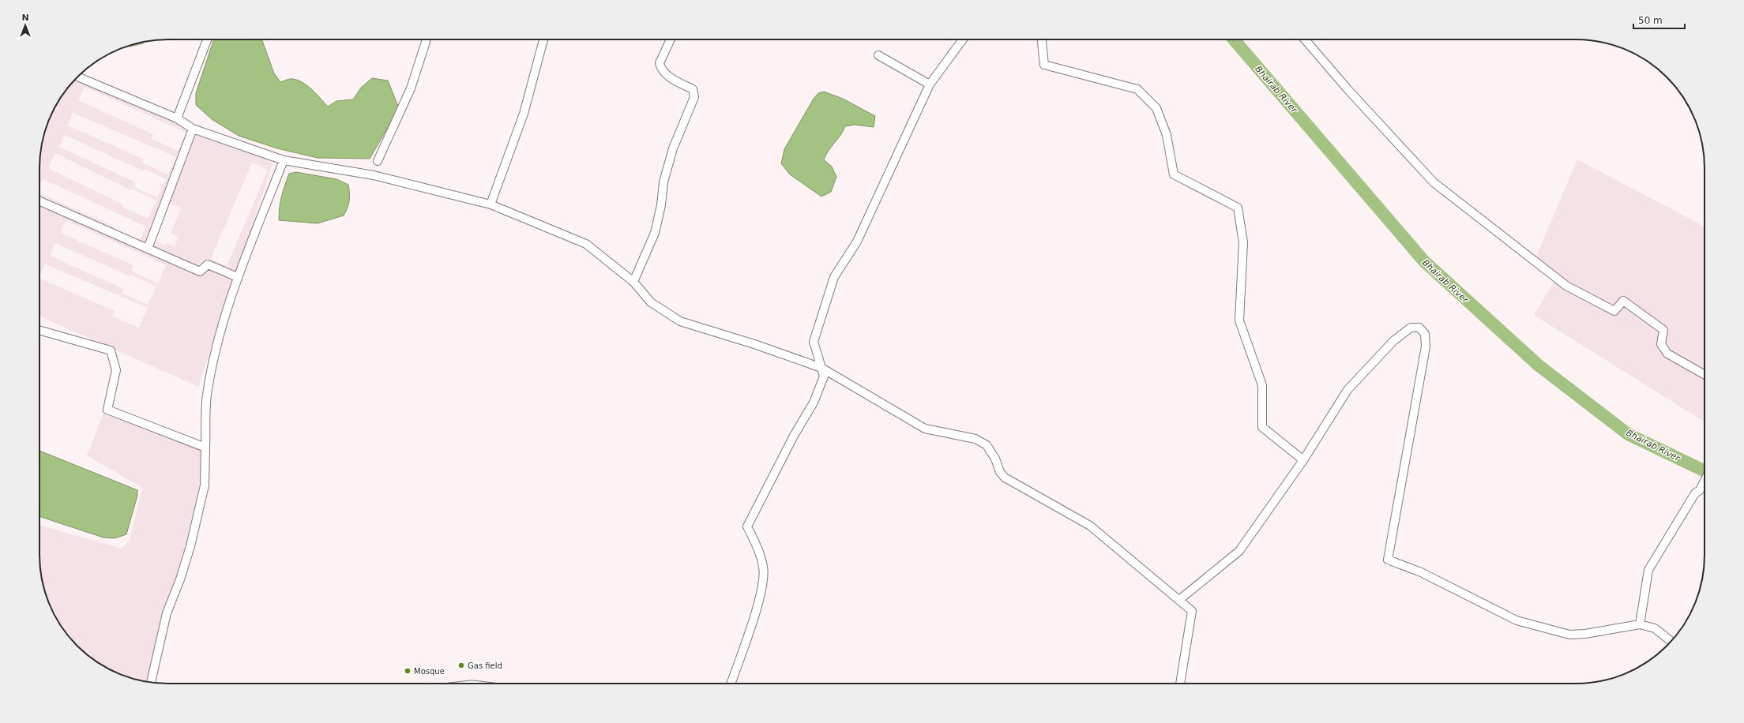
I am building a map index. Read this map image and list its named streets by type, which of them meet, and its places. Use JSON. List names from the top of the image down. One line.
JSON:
{"water":["Bhairab River"],"places":["Gas field","Mosque"],"scale_bar":"50 m","north":"top"}
